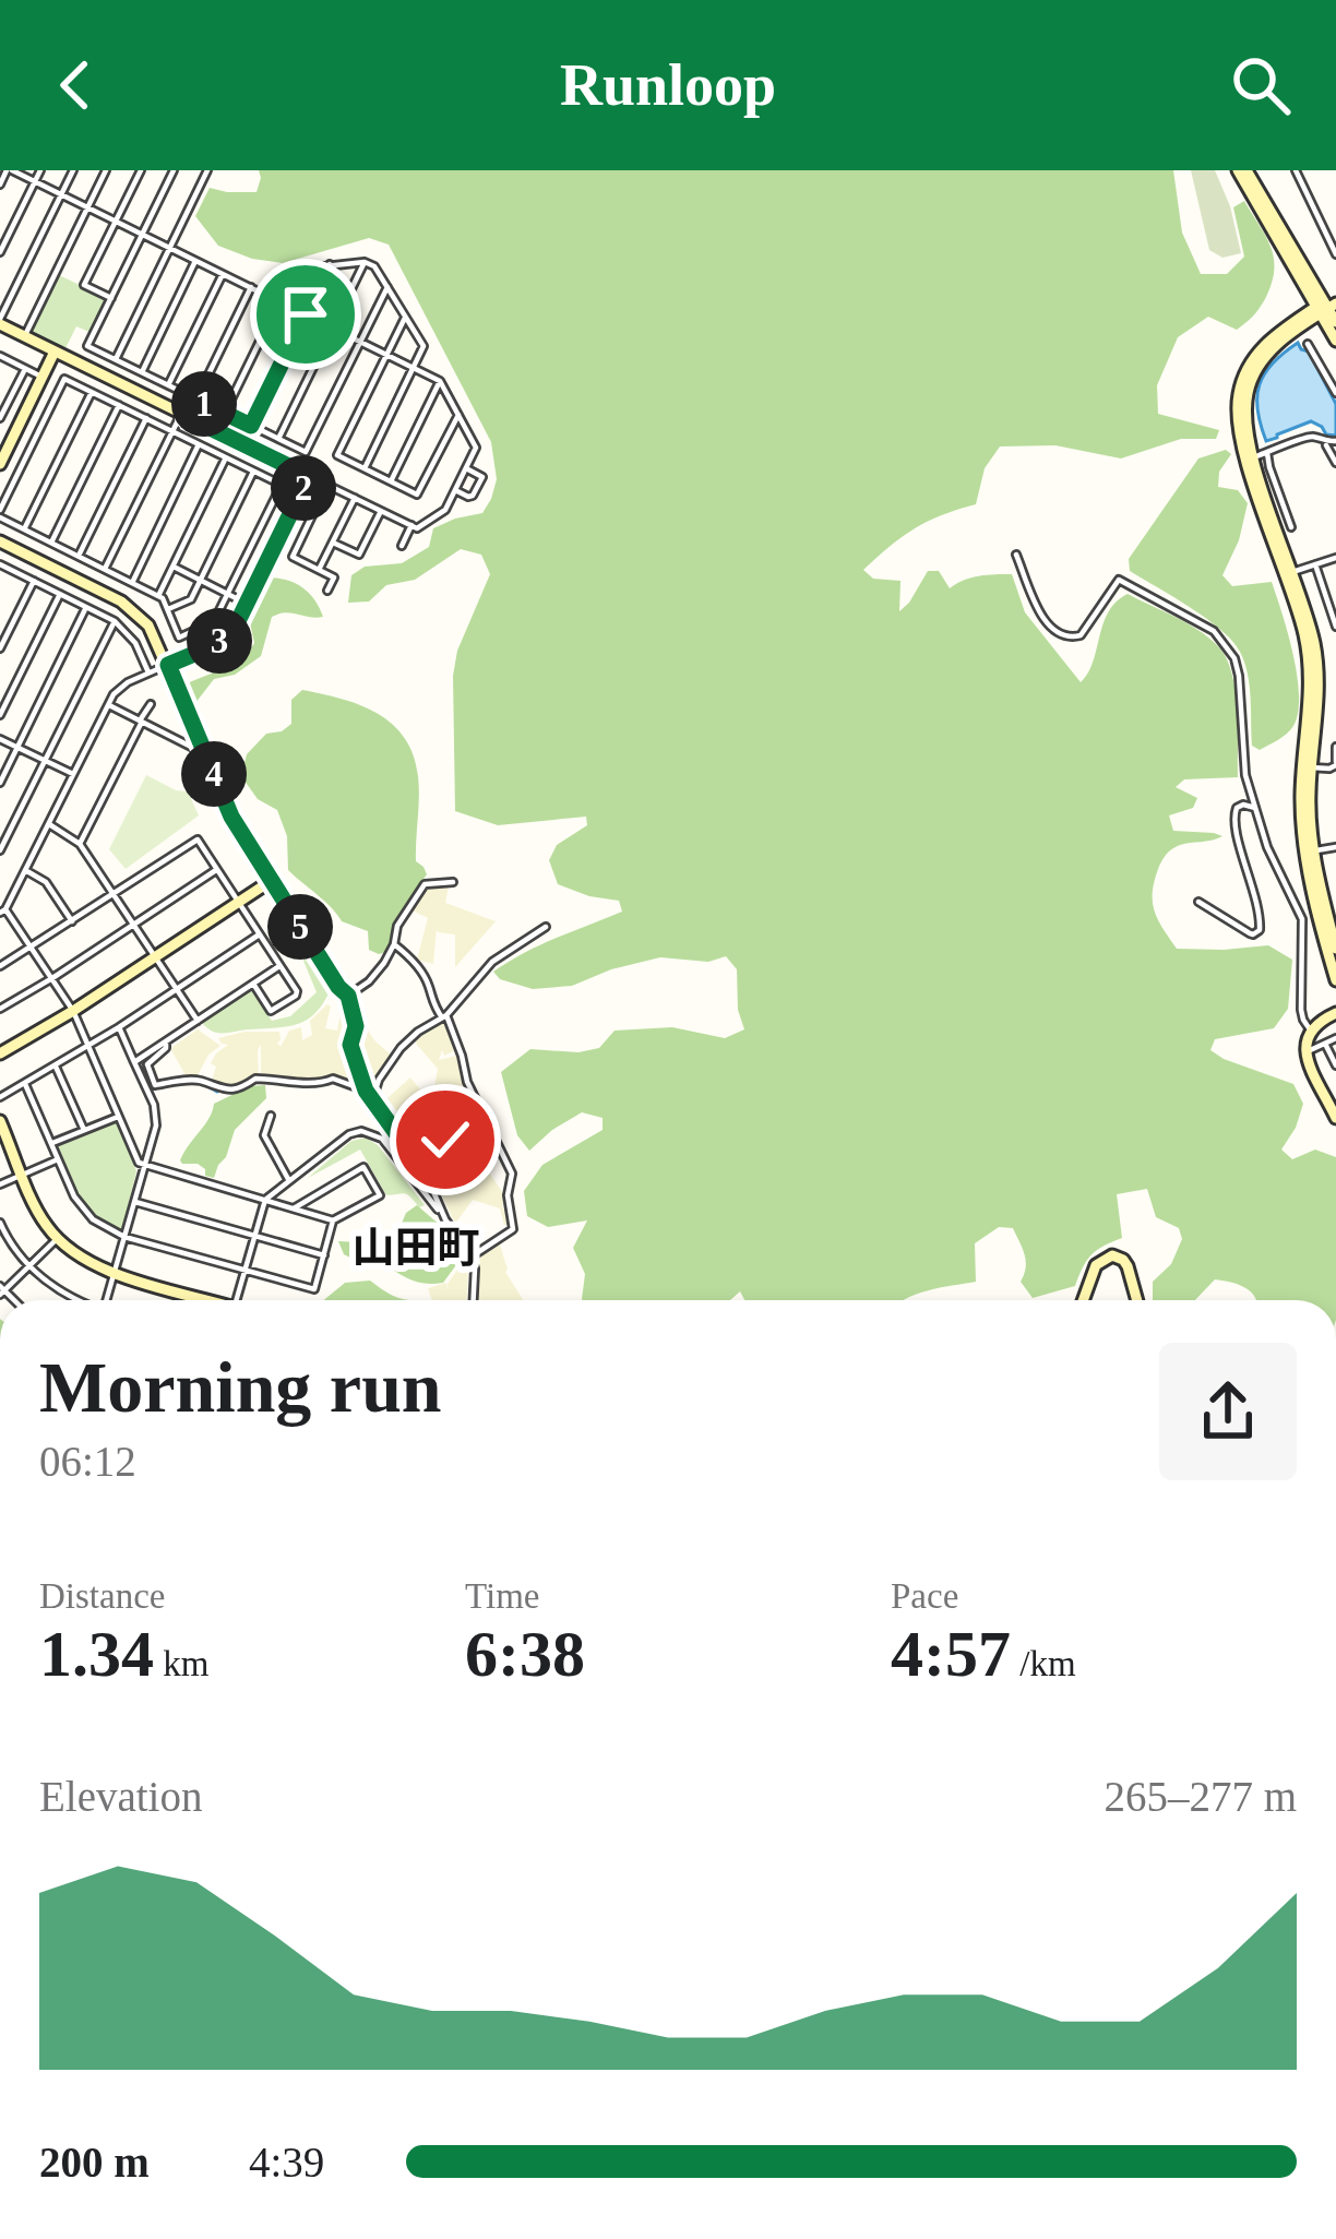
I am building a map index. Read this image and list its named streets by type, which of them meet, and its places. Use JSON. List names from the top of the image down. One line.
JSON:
{"districts":["山田町"],"page":{"header":"Runloop","pins":["1","2","3","4","5"],"heading":["Morning run","06:12"],"stats":[["Distance","1.34 km"],["Time","6:38"],["Pace","4:57 /km"]],"chart":["Elevation","265–277 m"],"list":[{"name":"200 m","note":"4:39"}]}}
